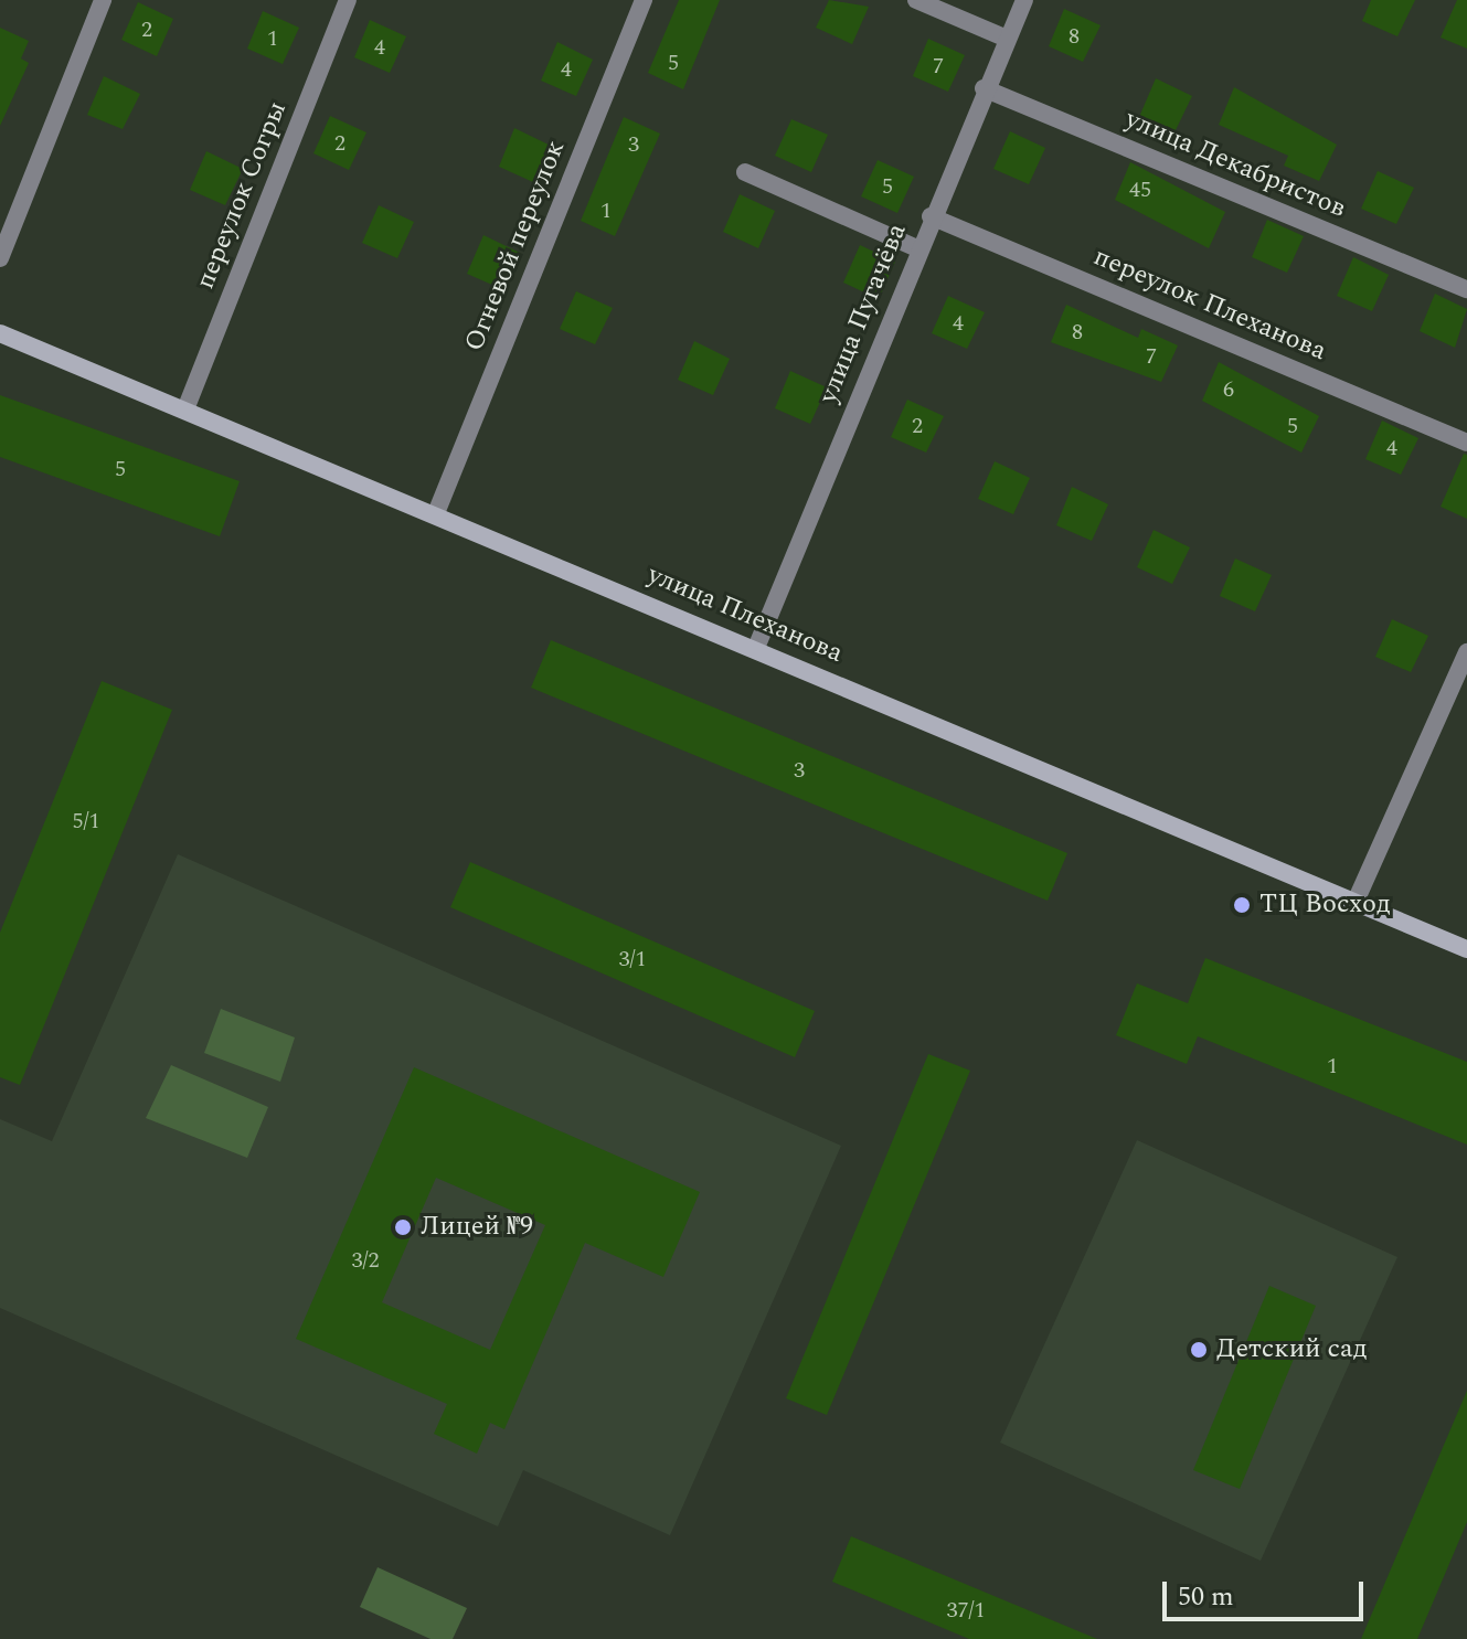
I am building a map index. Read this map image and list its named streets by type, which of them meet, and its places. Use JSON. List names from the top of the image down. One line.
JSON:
{"streets":{"main road":["улица Плеханова"],"street":["улица Декабристов","переулок Согры","Огневой переулок","переулок Плеханова","улица Пугачёва"]},"crossings":[["улица Декабристов","улица Пугачёва"],["переулок Согры","улица Плеханова"],["Огневой переулок","улица Плеханова"],["переулок Плеханова","улица Пугачёва"],["улица Пугачёва","улица Плеханова"]],"places":["ТЦ Восход","Лицей №9","Детский сад"],"house_numbers":["2","8","1","4","5","7","4","2","3","5","45","1","4","8","7","6","2","5","4","5","3","5/1","3/1","1","3/2","37/1"],"scale_bar":"50 m"}
